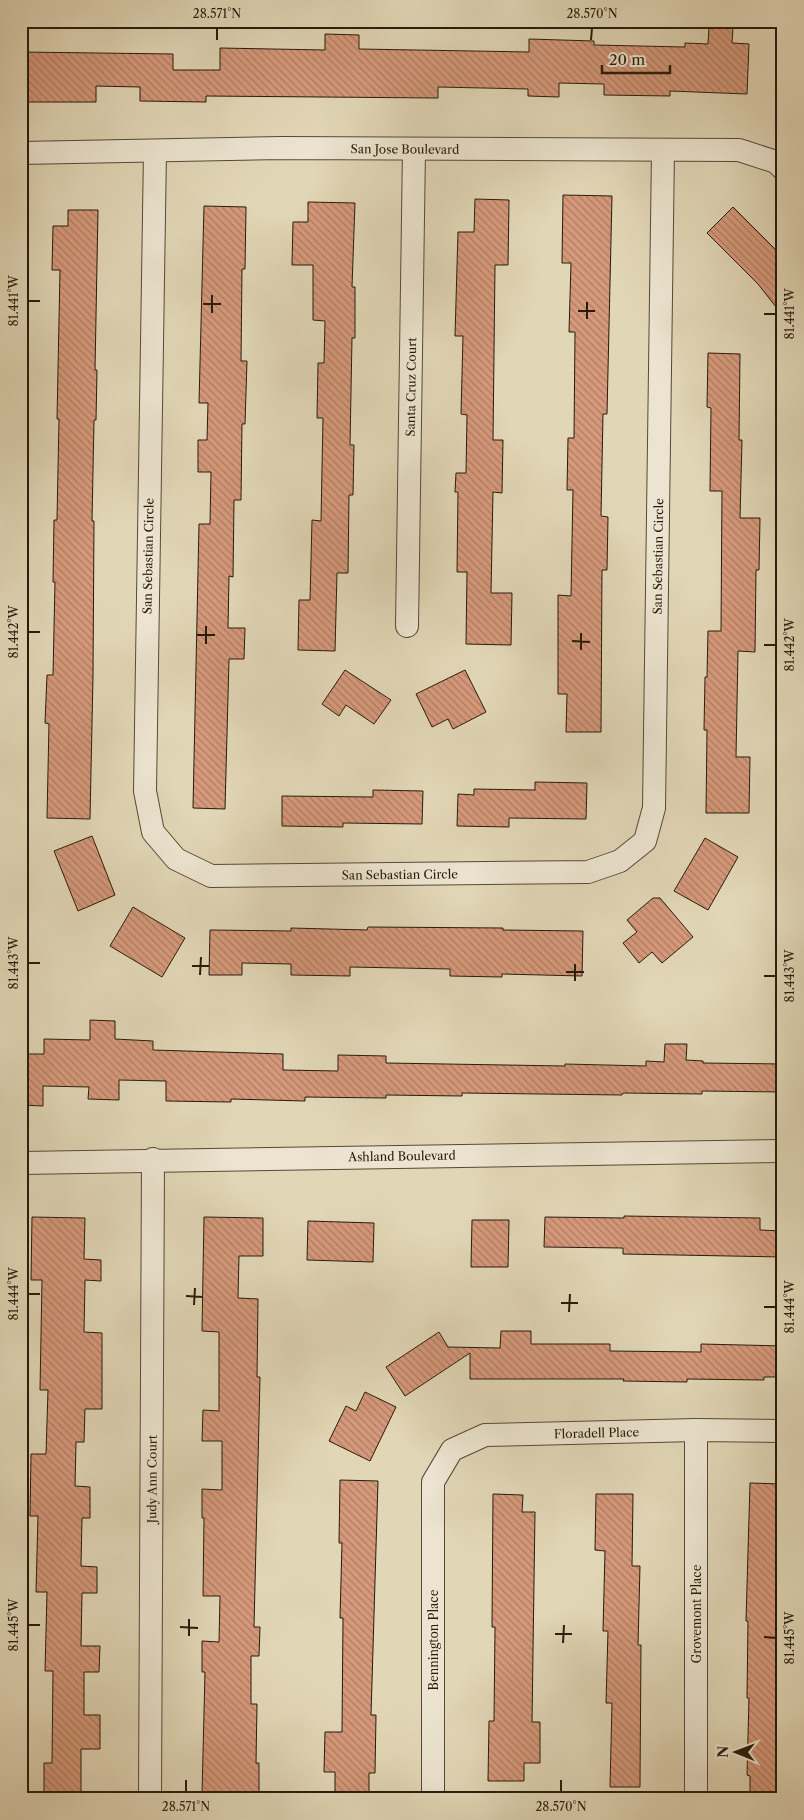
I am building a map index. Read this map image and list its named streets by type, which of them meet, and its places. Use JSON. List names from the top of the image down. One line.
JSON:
{"streets":{"street":["San Jose Boulevard","Santa Cruz Court","San Sebastian Circle","Ashland Boulevard","Floradell Place","Judy Ann Court","Grovemont Place","Bennington Place"]},"crossings":[["San Jose Boulevard","Santa Cruz Court"],["San Jose Boulevard","San Sebastian Circle"],["Ashland Boulevard","Judy Ann Court"],["Floradell Place","Grovemont Place"],["Floradell Place","Bennington Place"]],"scale_bar":"20 m","north":"left","coordinates":["28.571°N","28.570°N","81.441°W","81.442°W","81.443°W","81.444°W","81.445°W"]}
